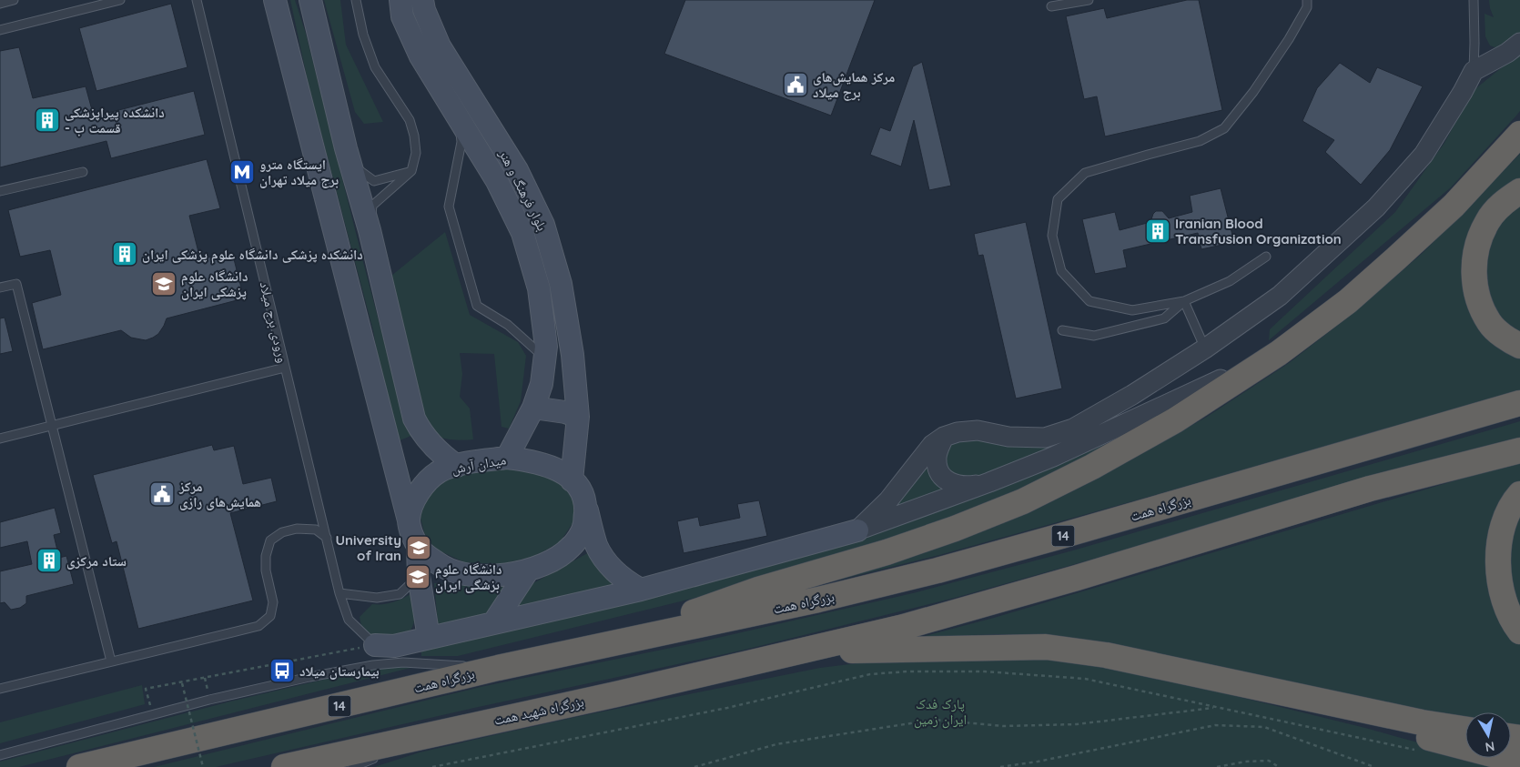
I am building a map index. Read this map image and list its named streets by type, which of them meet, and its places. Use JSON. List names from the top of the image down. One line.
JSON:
{"streets":{"highway":["بزرگراه همت","14","بزرگراه شهید همت"],"main road":["بلوار فرهنگ و هنر","میدان آرش"],"lane":["ورودی برج میلاد"]},"crossings":[["بلوار فرهنگ و هنر","میدان آرش"]],"parks":["پارک فدک ایران زمین"],"places":{"public building":["مرکز همایش‌های برج میلاد","مرکز همایش‌های رازی"],"building":["دانشکده پیراپزشکی - قسمت ب","Iranian Blood Transfusion Organization","دانشکده پزشکی دانشگاه علوم پزشکی ایران","ستاد مرکزی"],"metro station":["ایستگاه مترو برج میلاد تهران"],"school or university":["دانشگاه علوم پزشکی ایران","University of Iran","دانشگاه علوم بزشگى ايران"],"bus stop":["بیمارستان میلاد"]},"north":"bottom"}
